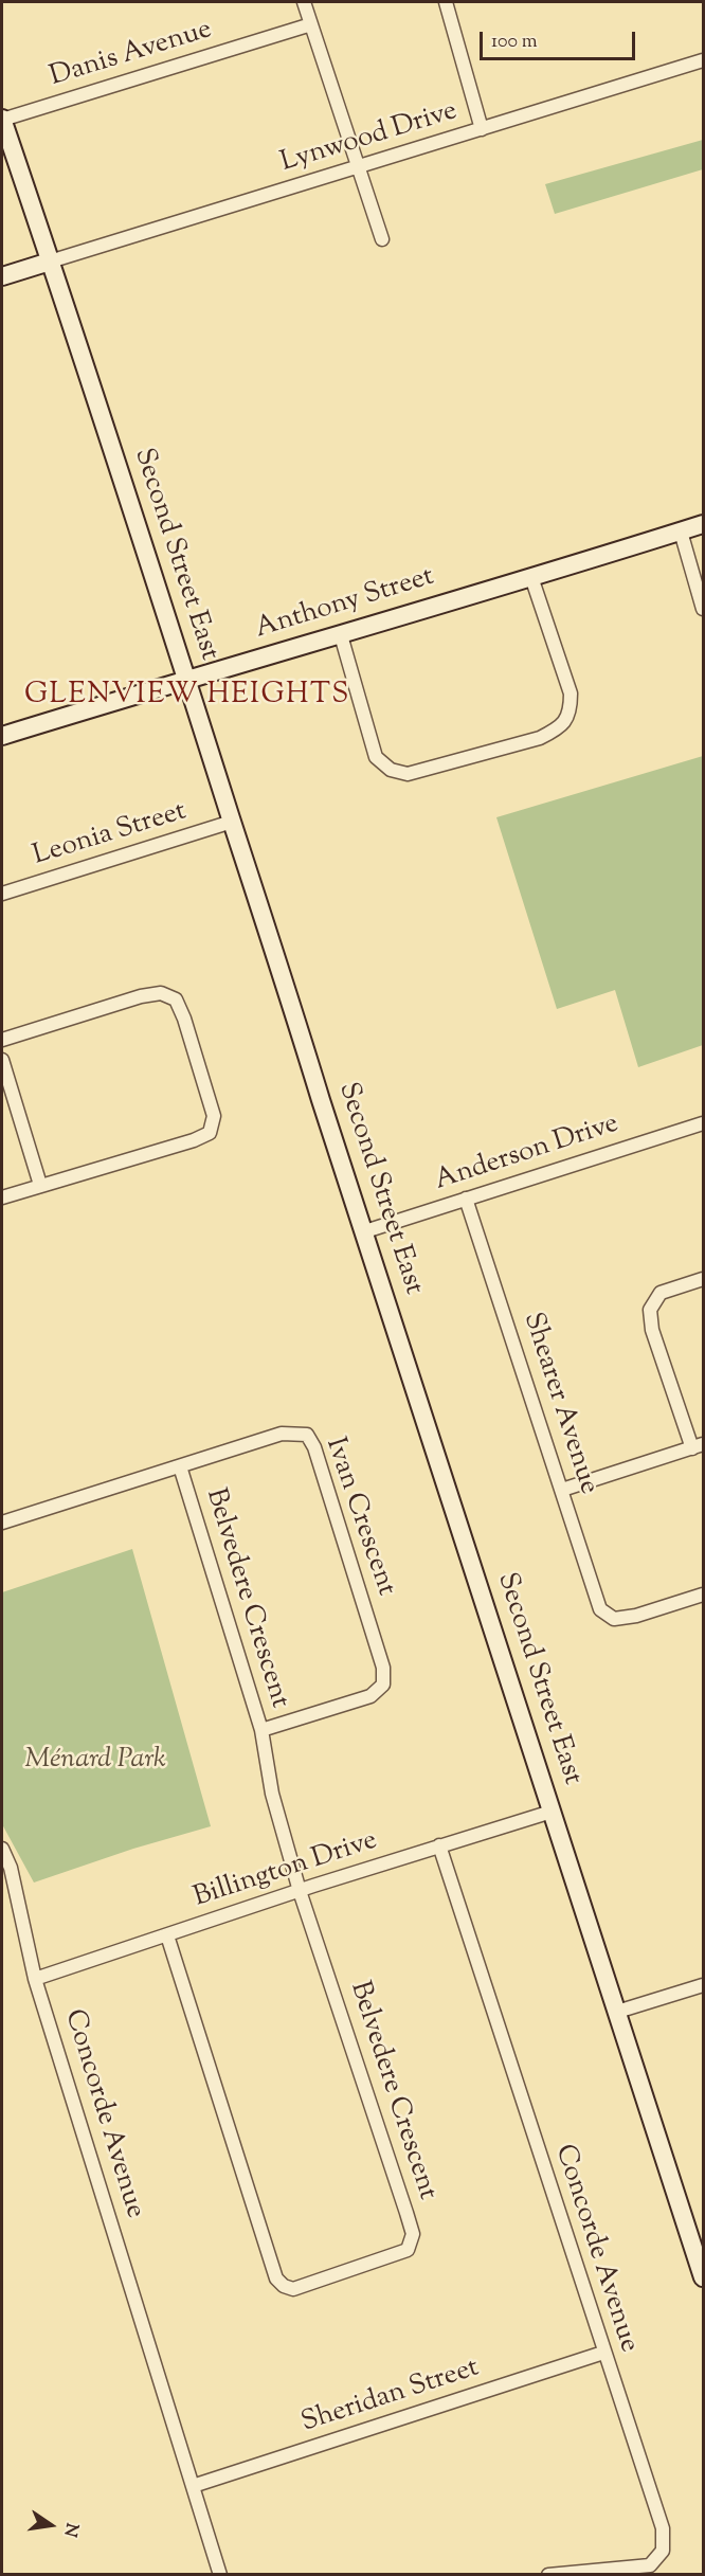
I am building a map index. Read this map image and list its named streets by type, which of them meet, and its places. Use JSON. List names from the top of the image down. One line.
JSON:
{"streets":{"main road":["Second Street East","Anthony Street"],"street":["Danis Avenue","Lynwood Drive","Leonia Street","Anderson Drive","Shearer Avenue","Ivan Crescent","Belvedere Crescent","Billington Drive","Concorde Avenue","Sheridan Street"]},"crossings":[["Danis Avenue","Second Street East"],["Lynwood Drive","Second Street East"],["Second Street East","Anthony Street"],["Second Street East","Leonia Street"],["Second Street East","Anderson Drive"],["Second Street East","Billington Drive"],["Anderson Drive","Shearer Avenue"],["Ivan Crescent","Belvedere Crescent"],["Belvedere Crescent","Billington Drive"],["Billington Drive","Concorde Avenue"],["Concorde Avenue","Sheridan Street"]],"districts":["GLENVIEW HEIGHTS"],"parks":["Ménard Park"],"scale_bar":"100 m","north":"right"}
